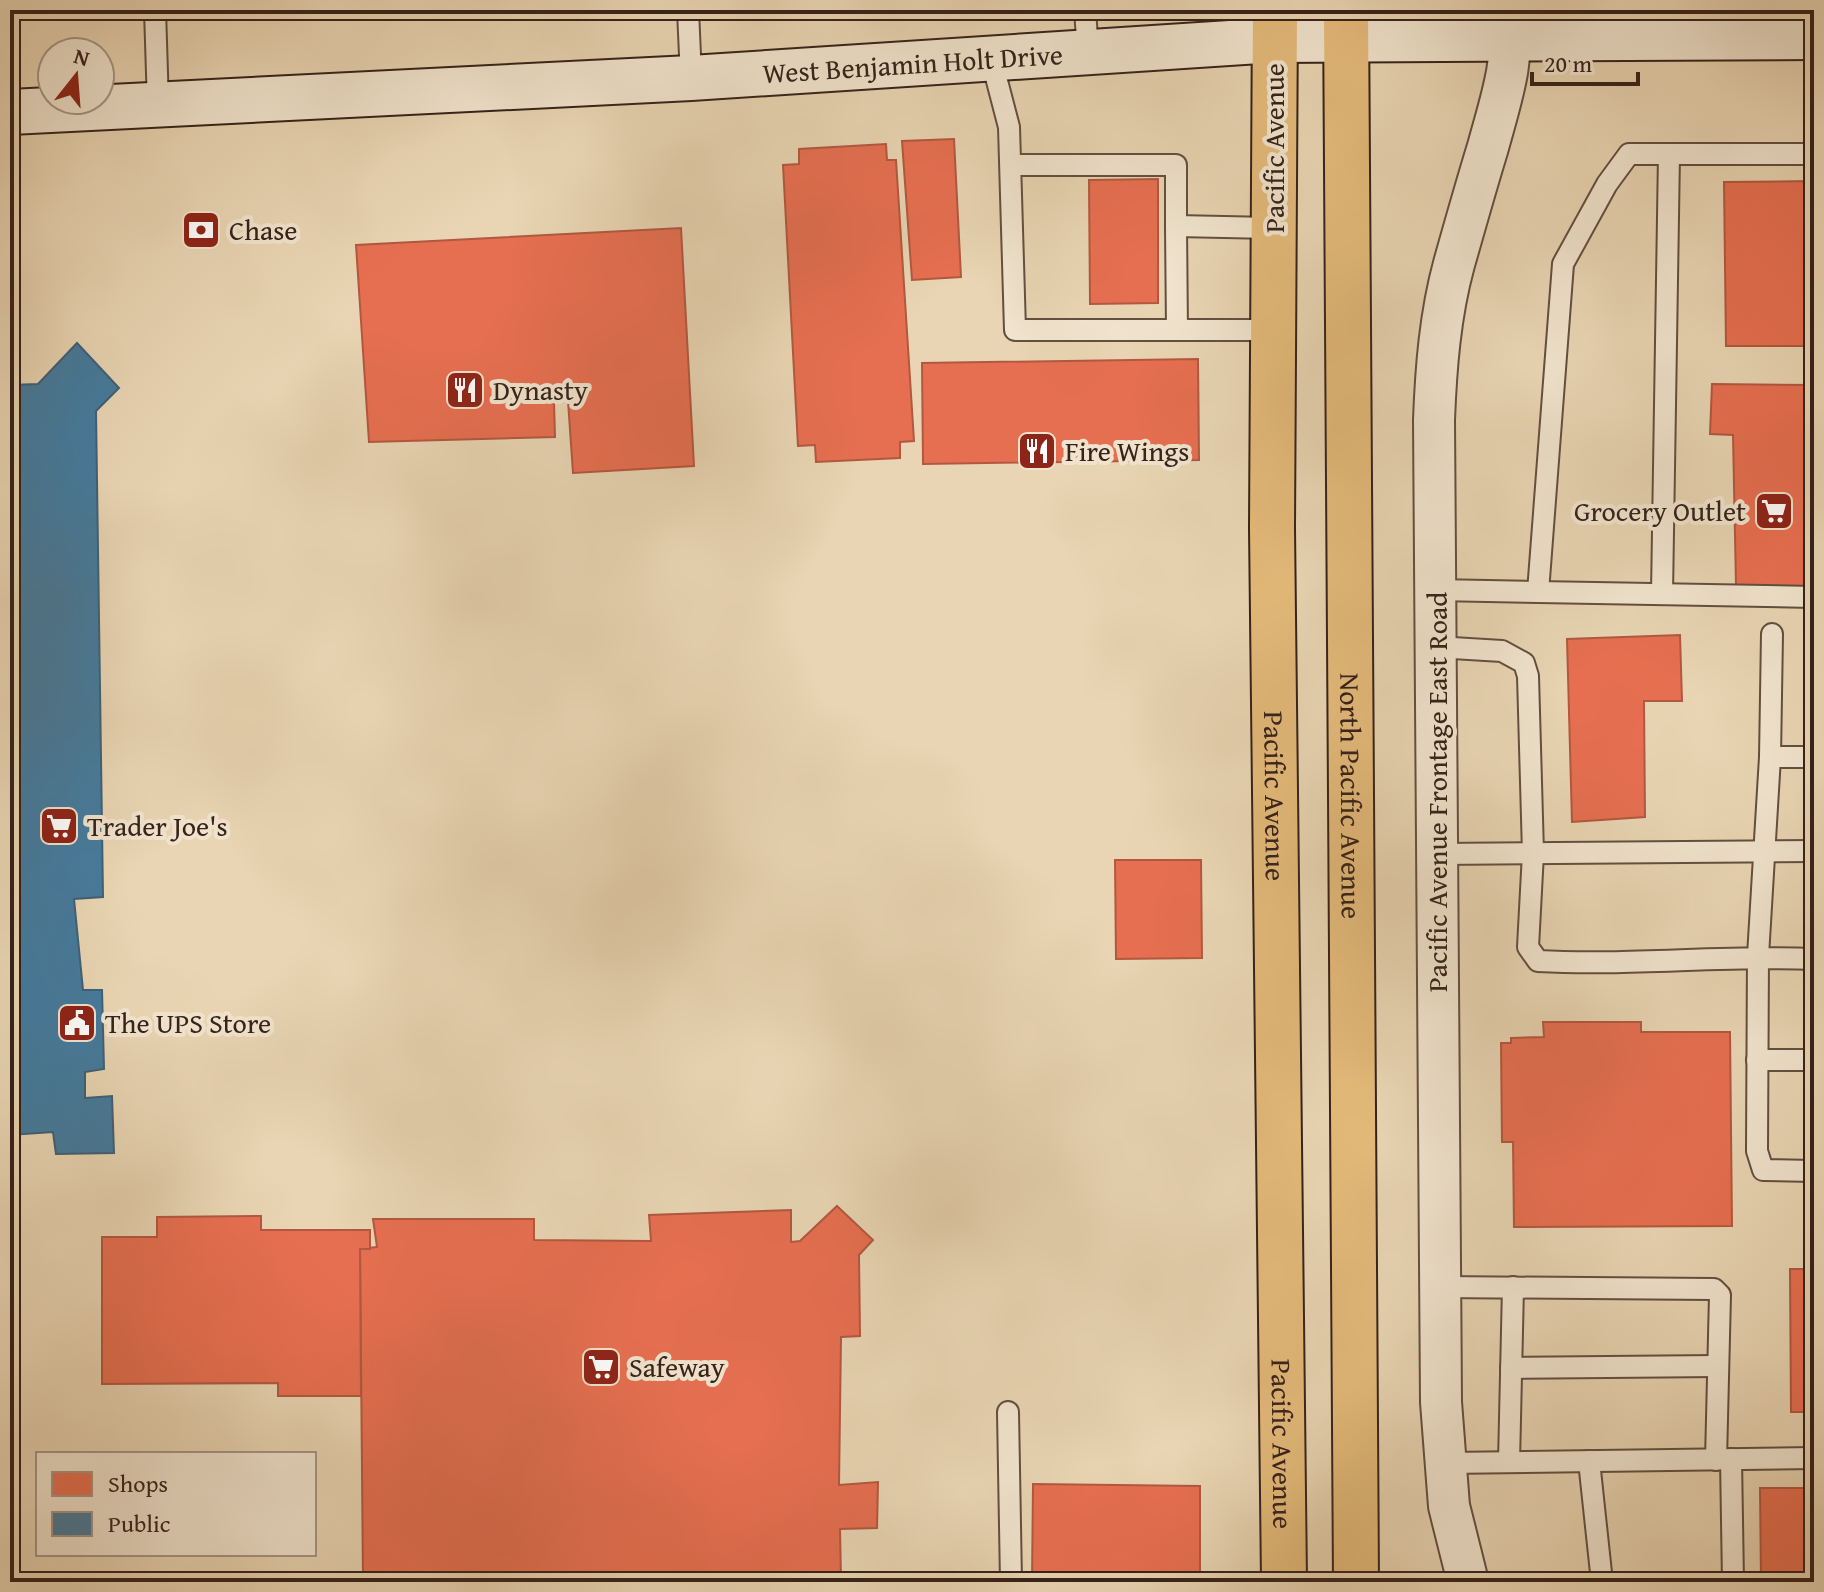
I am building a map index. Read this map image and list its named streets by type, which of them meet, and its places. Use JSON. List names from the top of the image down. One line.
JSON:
{"streets":{"main road":["West Benjamin Holt Drive","Pacific Avenue","North Pacific Avenue"],"street":["Pacific Avenue Frontage East Road"]},"crossings":[["West Benjamin Holt Drive","Pacific Avenue"],["West Benjamin Holt Drive","Pacific Avenue Frontage East Road"],["West Benjamin Holt Drive","North Pacific Avenue"]],"places":{"bank":["Chase"],"restaurant":["Dynasty","Fire Wings"],"supermarket":["Grocery Outlet","Trader Joe's","Safeway"],"public building":["The UPS Store"]},"legend":["Shops","Public"],"scale_bar":"20 m","north":"top"}
